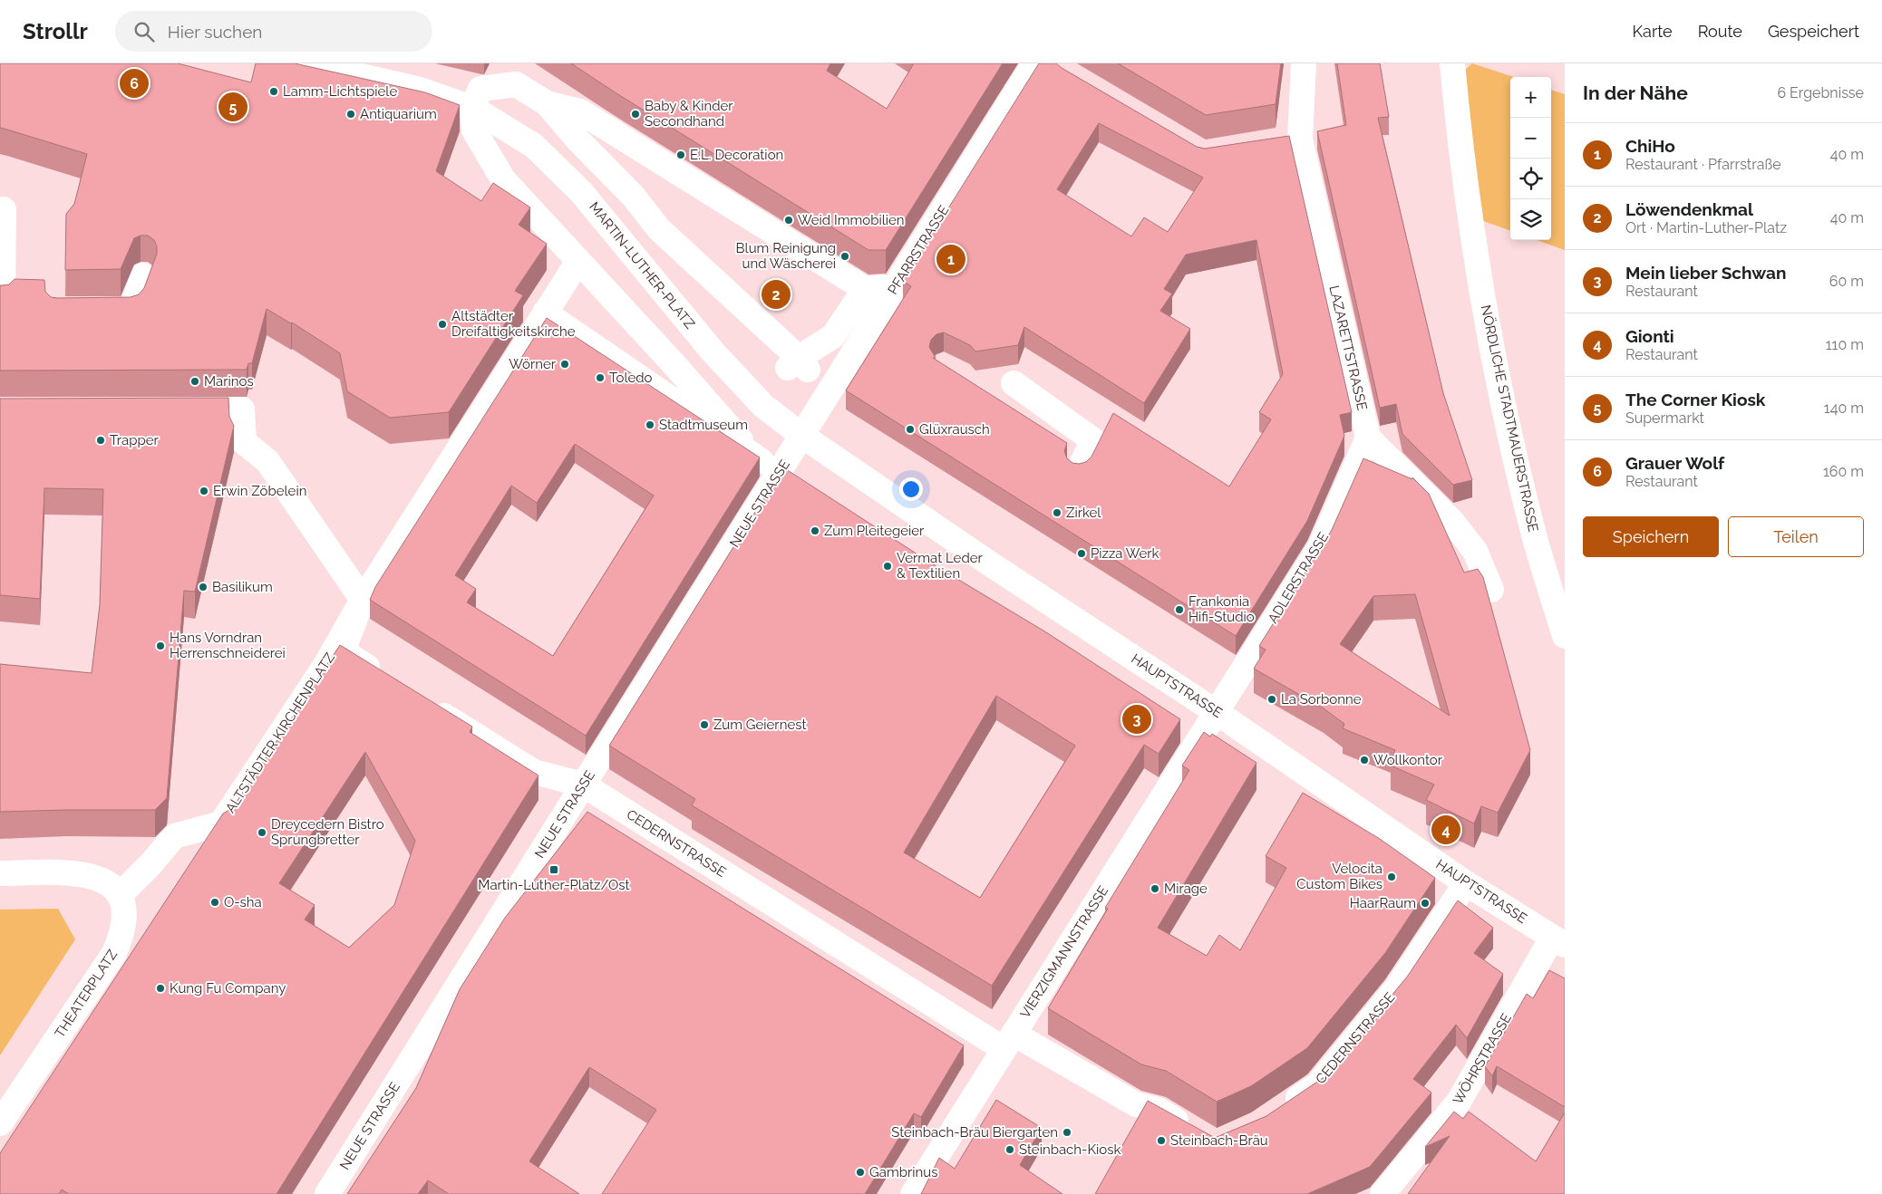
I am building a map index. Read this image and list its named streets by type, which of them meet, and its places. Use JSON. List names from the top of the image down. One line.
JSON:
{"streets":{"street":["PFARRSTRASSE","MARTIN-LUTHER-PLATZ","LAZARETTSTRASSE","NÖRDLICHE STADTMAUERSTRASSE","NEUE STRASSE","ADLERSTRASSE","HAUPTSTRASSE","ALTSTÄDTER KIRCHENPLATZ","CEDERNSTRASSE","VIERZIGMANNSTRASSE","THEATERPLATZ","WÖHRSTRASSE"]},"crossings":[["PFARRSTRASSE","MARTIN-LUTHER-PLATZ"],["PFARRSTRASSE","NEUE STRASSE"],["PFARRSTRASSE","HAUPTSTRASSE"],["MARTIN-LUTHER-PLATZ","NEUE STRASSE"],["MARTIN-LUTHER-PLATZ","HAUPTSTRASSE"],["LAZARETTSTRASSE","ADLERSTRASSE"],["NEUE STRASSE","HAUPTSTRASSE"],["NEUE STRASSE","CEDERNSTRASSE"],["ADLERSTRASSE","HAUPTSTRASSE"],["ADLERSTRASSE","VIERZIGMANNSTRASSE"],["HAUPTSTRASSE","CEDERNSTRASSE"],["HAUPTSTRASSE","VIERZIGMANNSTRASSE"],["HAUPTSTRASSE","WÖHRSTRASSE"],["ALTSTÄDTER KIRCHENPLATZ","THEATERPLATZ"],["CEDERNSTRASSE","VIERZIGMANNSTRASSE"]],"places":{"other":["Lamm-Lichtspiele","Antiquarium","Baby & Kinder Secondhand","E.L. Decoration","Weid Immobilien","Blum Reinigung und Wäscherei","Altstädter Dreifaltigkeitskirche","Wörner","Toledo","Marinos","Stadtmuseum","Glüxrausch","Trapper","Erwin Zöbelein","Zirkel","Zum Pleitegeier","Pizza Werk","Vermat Leder & Textilien","Basilikum","Frankonia Hifi-Studio","Hans Vorndran Herrenschneiderei","La Sorbonne","Zum Geiernest","Wollkontor","Dreycedern Bistro Sprungbretter","Velocita Custom Bikes","Mirage","O-sha","HaarRaum","Kung Fu Company","Steinbach-Bräu Biergarten","Steinbach-Bräu","Steinbach-Kiosk","Gambrinus"],"transit":["Martin-Luther-Platz/Ost"]},"page":{"header":"Strollr","search":"Hier suchen","nav":["Karte","Route","Gespeichert"],"heading":["In der Nähe","6 Ergebnisse"],"pins":["6","5","1","2","3","4"],"map_buttons":["+","−"],"list":[{"mark":"1","name":"ChiHo","note":"Restaurant · Pfarrstraße","value":"40 m"},{"mark":"2","name":"Löwendenkmal","note":"Ort · Martin-Luther-Platz","value":"40 m"},{"mark":"3","name":"Mein lieber Schwan","note":"Restaurant","value":"60 m"},{"mark":"4","name":"Gionti","note":"Restaurant","value":"110 m"},{"mark":"5","name":"The Corner Kiosk","note":"Supermarkt","value":"140 m"},{"mark":"6","name":"Grauer Wolf","note":"Restaurant","value":"160 m"}],"buttons":["Speichern","Teilen"]}}
